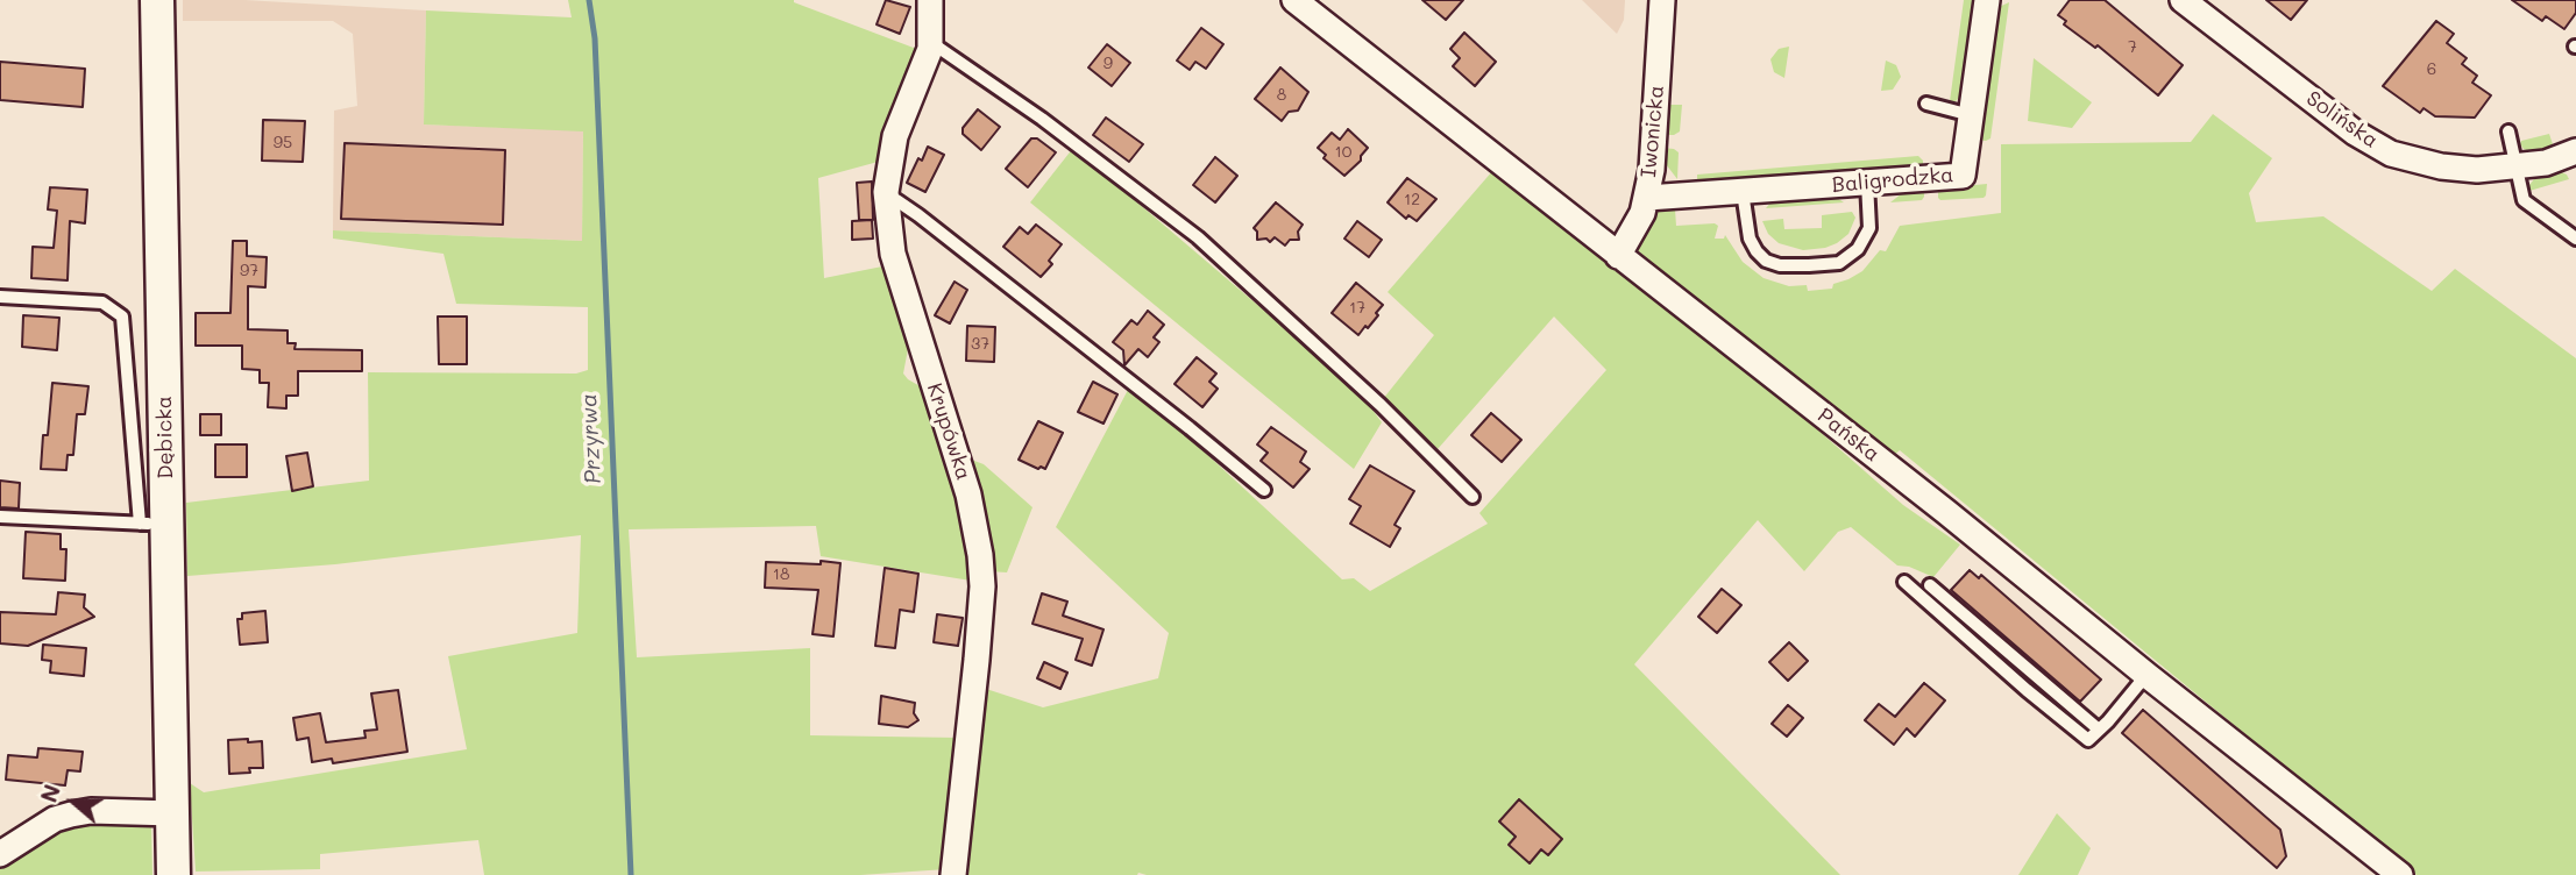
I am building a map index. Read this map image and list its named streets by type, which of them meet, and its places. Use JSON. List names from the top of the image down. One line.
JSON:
{"streets":{"street":["Solińska","Iwonicka","Baligrodzka","Krupówka","Pańska","Dębicka"]},"crossings":[["Iwonicka","Baligrodzka"],["Iwonicka","Pańska"]],"water":["Przyrwa"],"house_numbers":["7","9","6","8","95","10","12","97","17","37","18"],"north":"left"}
